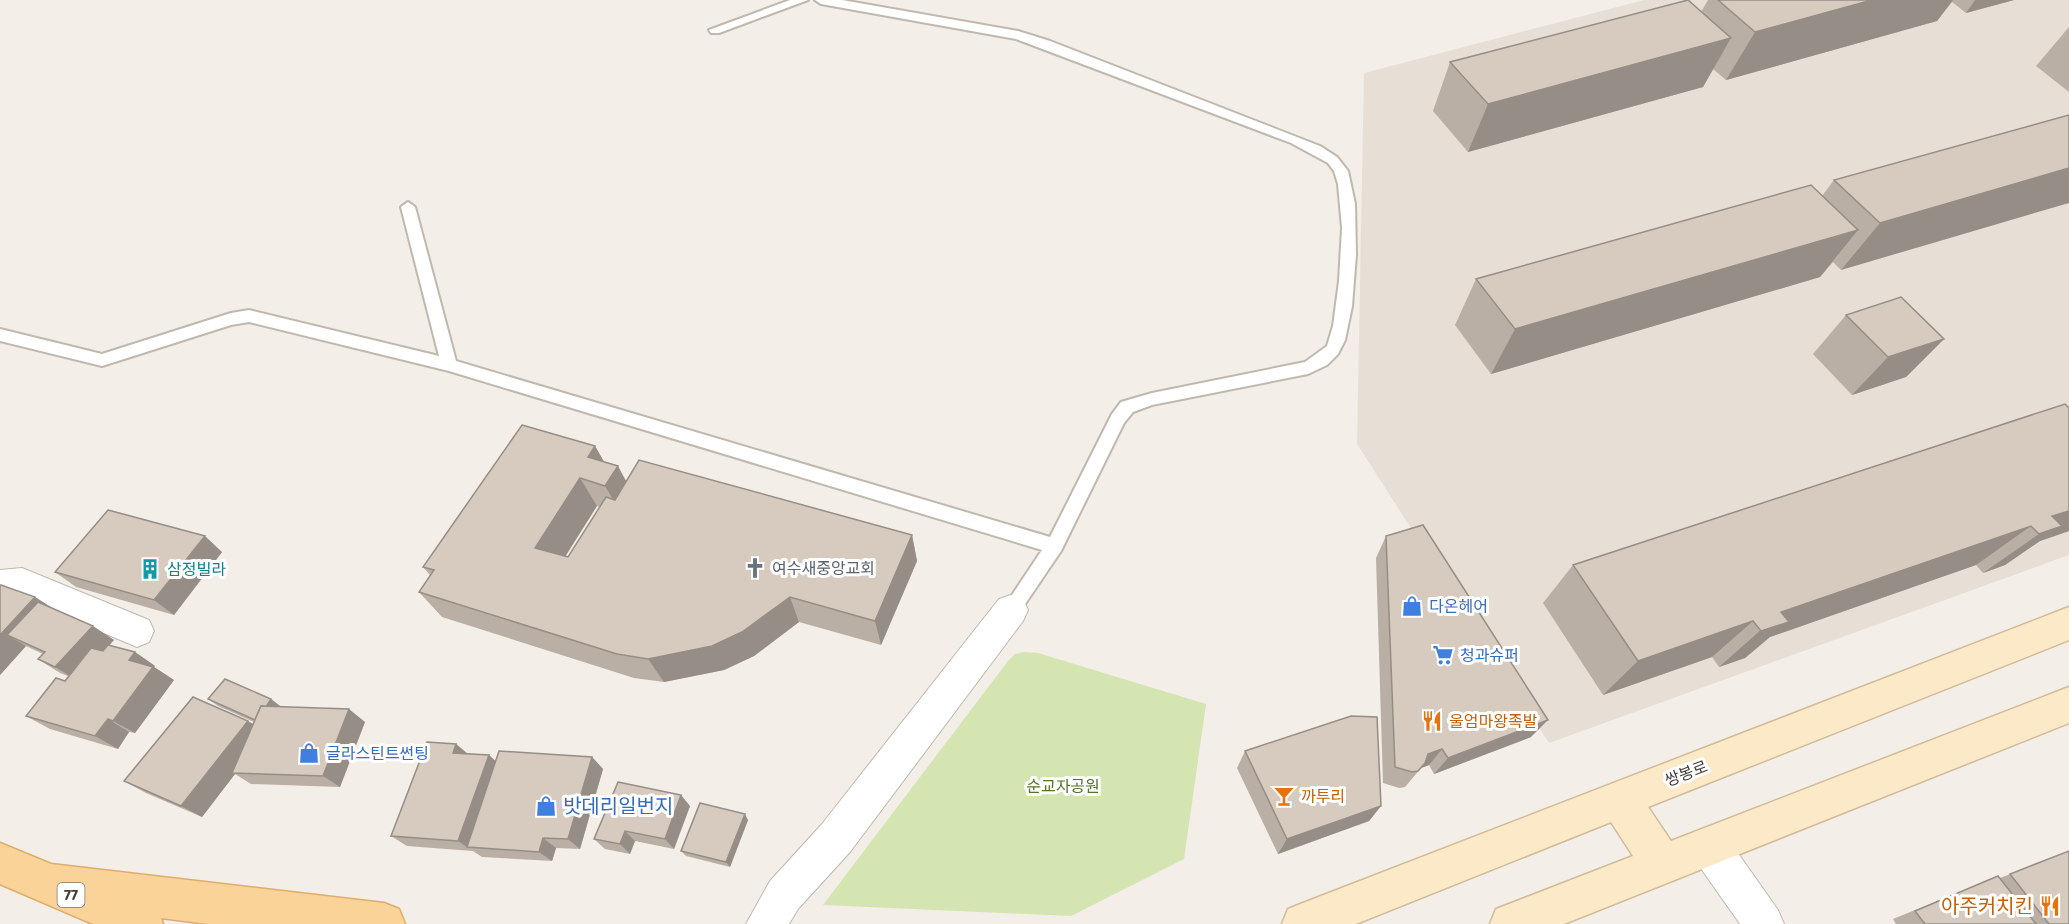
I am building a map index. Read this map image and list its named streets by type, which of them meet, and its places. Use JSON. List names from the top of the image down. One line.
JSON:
{"streets":{"main road":["77"],"street":["쌍봉로"]},"parks":["순교자공원"],"places":{"church":["여수새중앙교회"],"building":["삼정빌라"],"shop":["다온헤어","글라스틴트썬팅","밧데리일번지"],"supermarket":["청과슈퍼"],"restaurant":["울엄마왕족발","아주커치킨"],"bar":["까투리"]}}
